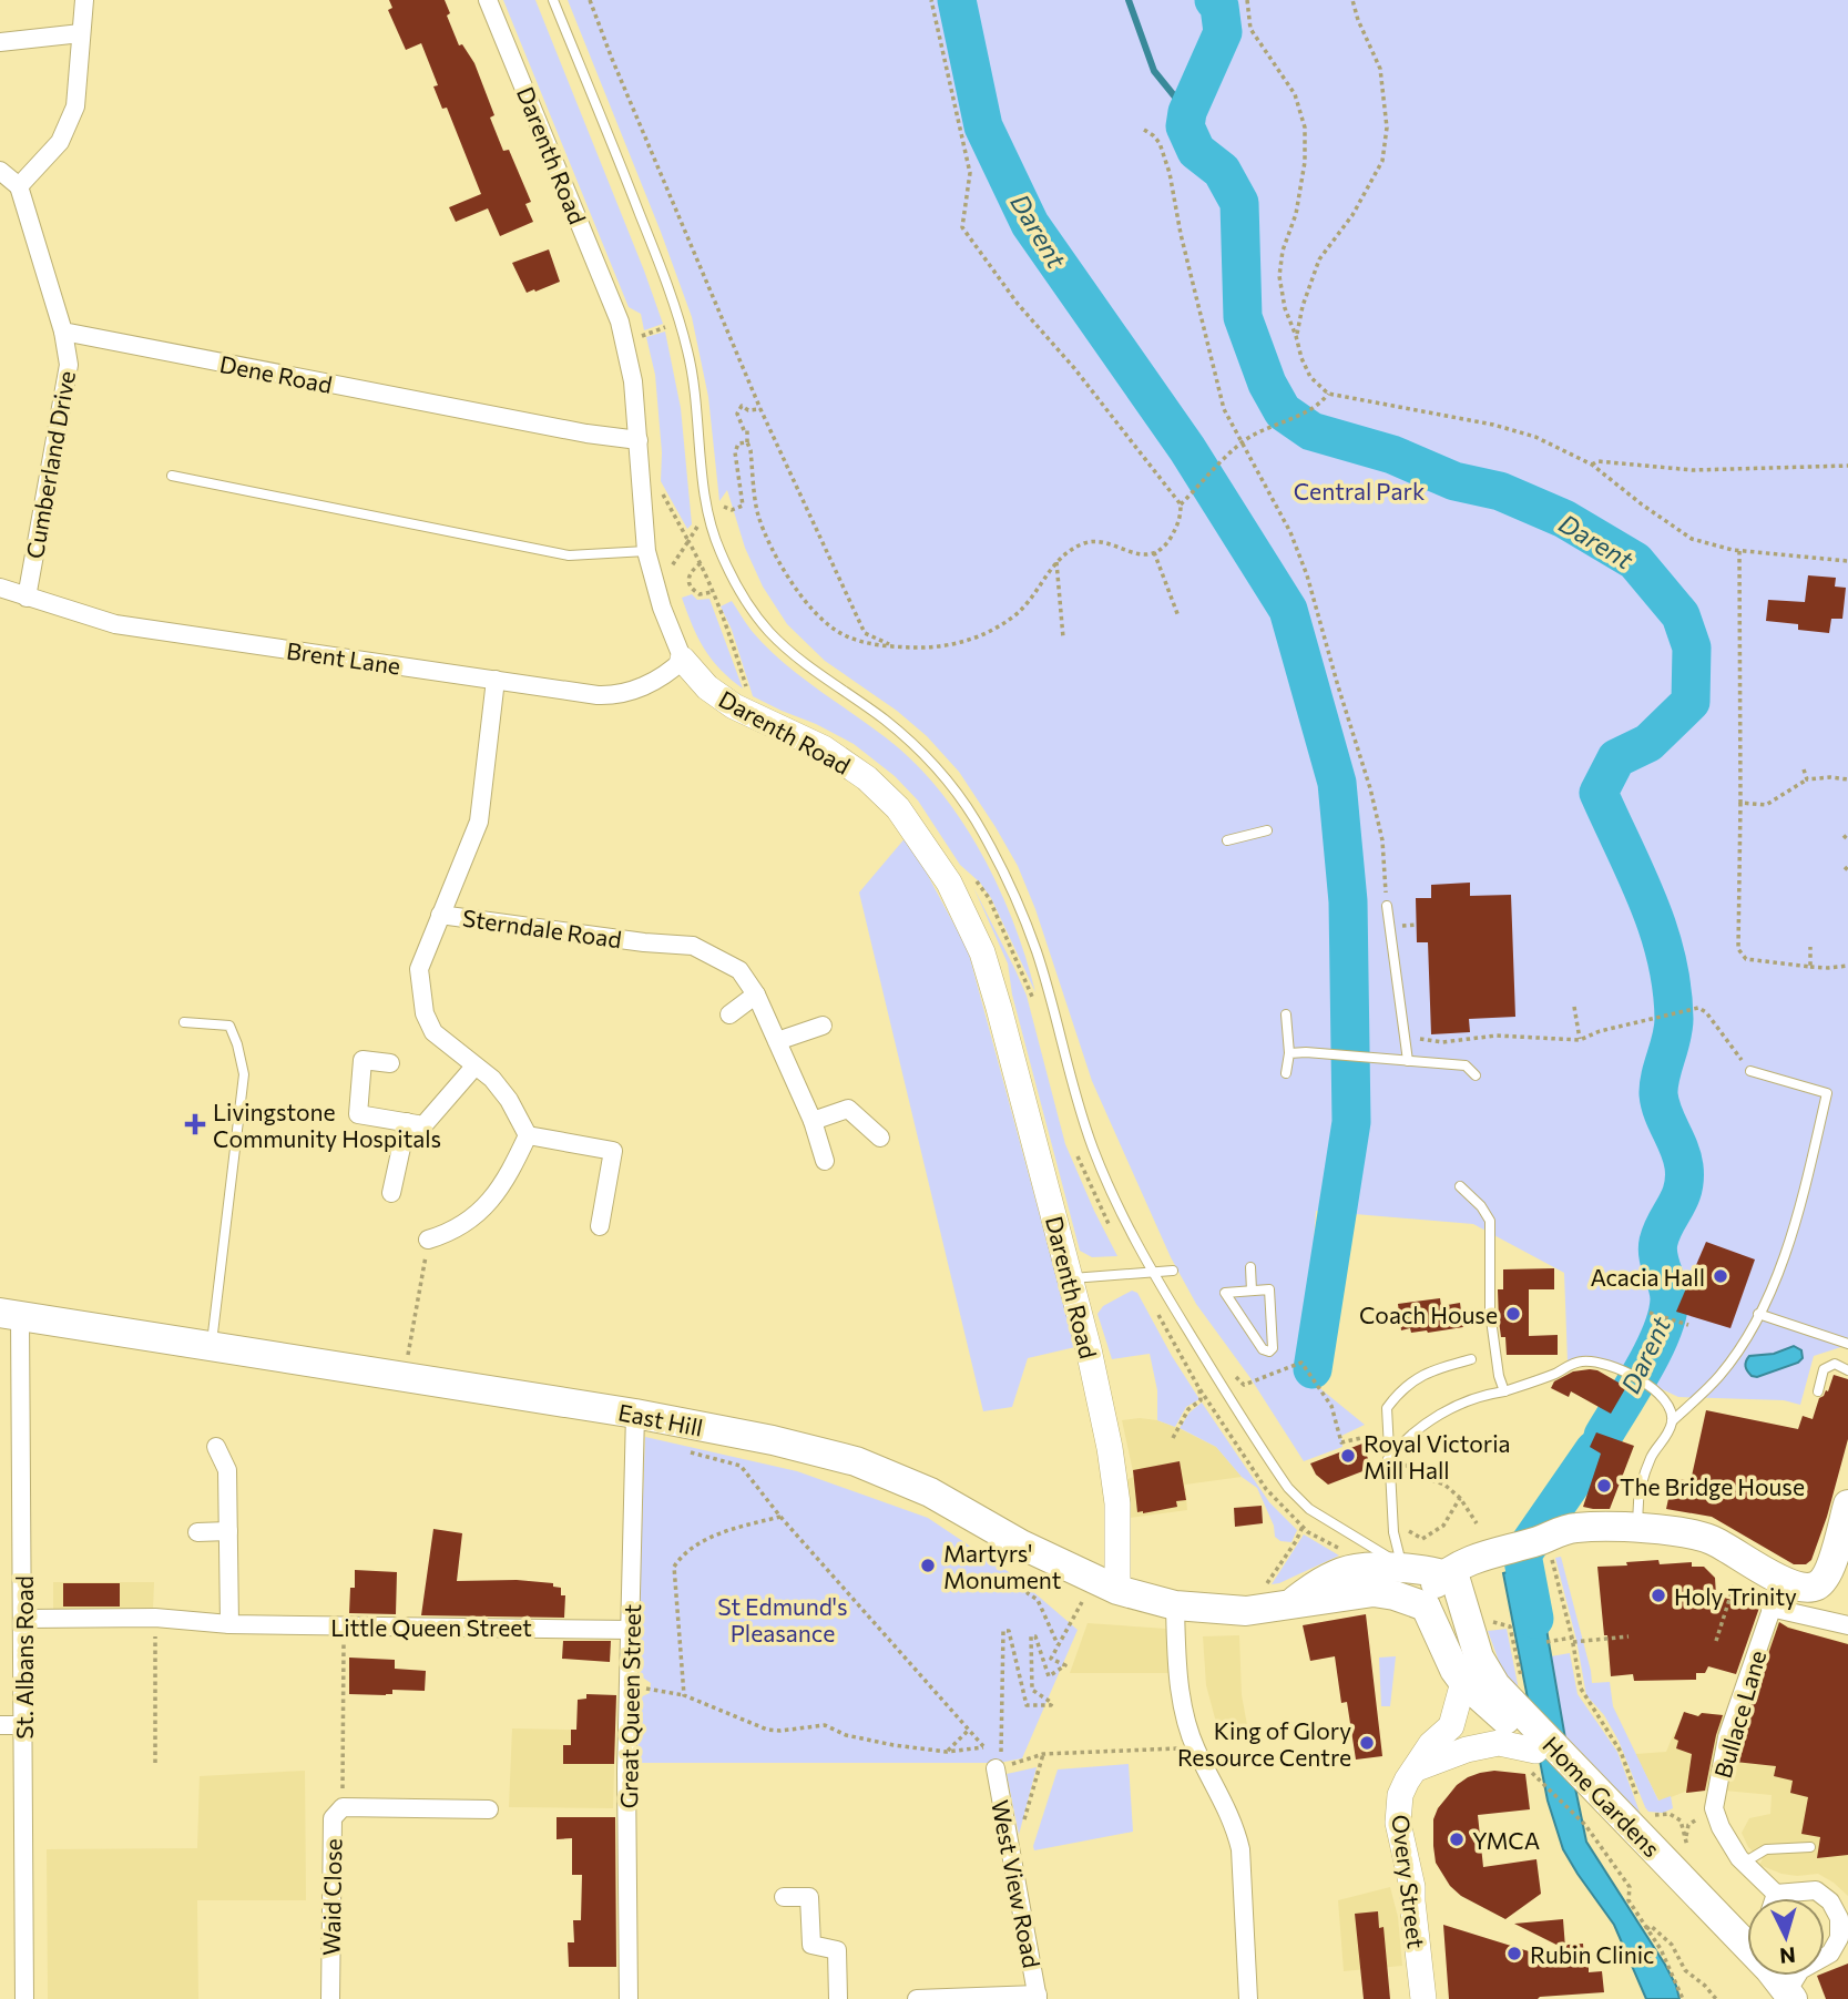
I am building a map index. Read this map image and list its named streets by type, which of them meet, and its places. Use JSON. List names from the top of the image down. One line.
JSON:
{"streets":{"main road":["East Hill","Home Gardens"],"street":["Darenth Road","Dene Road","Cumberland Drive","Brent Lane","Sterndale Road","Little Queen Street","St. Albans Road","Great Queen Street","Bullace Lane","Overy Street","West View Road","Waid Close"]},"crossings":[["Darenth Road","Dene Road"],["Darenth Road","Brent Lane"],["Darenth Road","East Hill"],["Dene Road","Cumberland Drive"],["Cumberland Drive","Brent Lane"],["East Hill","St. Albans Road"],["East Hill","Great Queen Street"],["East Hill","Home Gardens"],["Little Queen Street","St. Albans Road"],["Little Queen Street","Great Queen Street"],["Home Gardens","Overy Street"]],"water":["Darent"],"parks":["Central Park","St Edmund's Pleasance"],"places":{"health":["Livingstone Community Hospitals"],"other":["Acacia Hall","Coach House","Royal Victoria Mill Hall","The Bridge House","Martyrs' Monument","Holy Trinity","King of Glory Resource Centre","YMCA","Rubin Clinic"]},"north":"bottom"}
